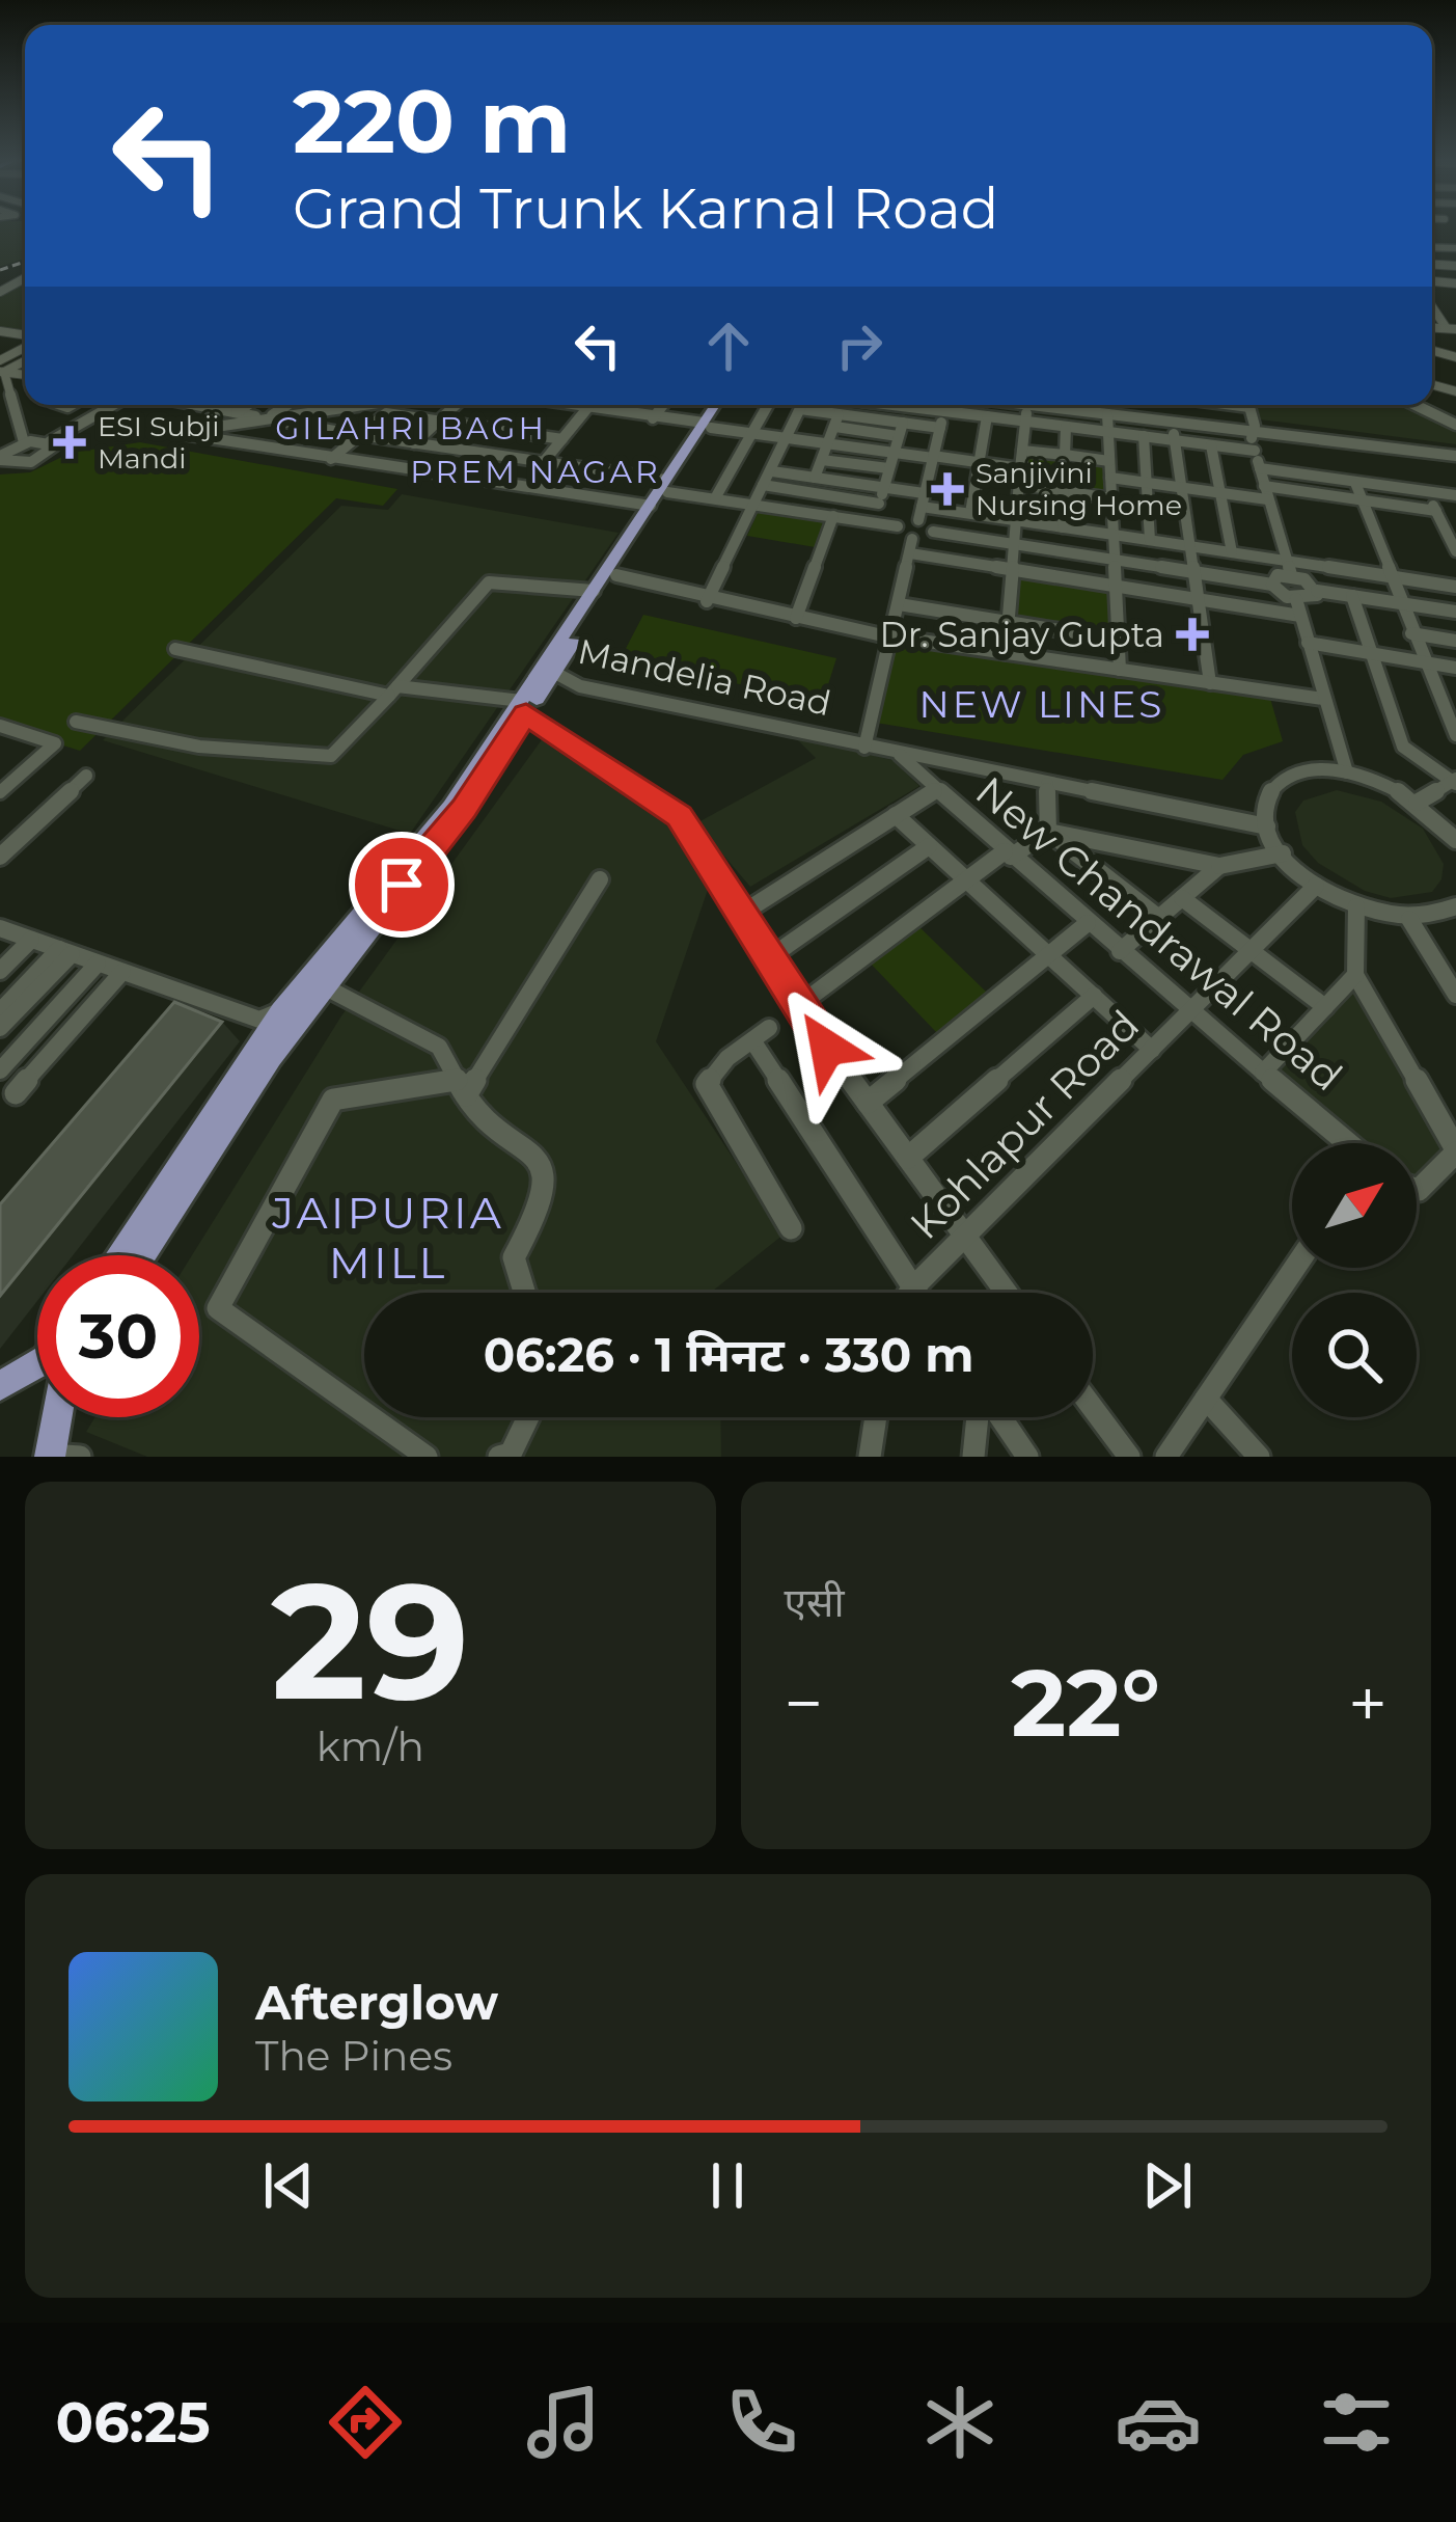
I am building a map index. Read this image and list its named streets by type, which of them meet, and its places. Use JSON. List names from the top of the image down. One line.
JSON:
{"streets":{"street":["Mandelia Road","New Chandrawal Road","Kohlapur Road"]},"crossings":[["Mandelia Road","New Chandrawal Road"],["New Chandrawal Road","Kohlapur Road"]],"districts":["GILAHRI BAGH","PREM NAGAR","NEW LINES","JAIPURIA MILL"],"places":{"health":["ESI Subji Mandi","Sanjivini Nursing Home","Dr. Sanjay Gupta"]},"north":"top right","page":{"turn":["220 m","Grand Trunk Karnal Road"],"limit":"30","trip":"06:26 · 1 मिनट · 330 m","tile":[["29","km/h"],"एसी"],"heat":["−","22°","+"],"song":["Afterglow","The Pines"],"tabs":"06:25"}}
